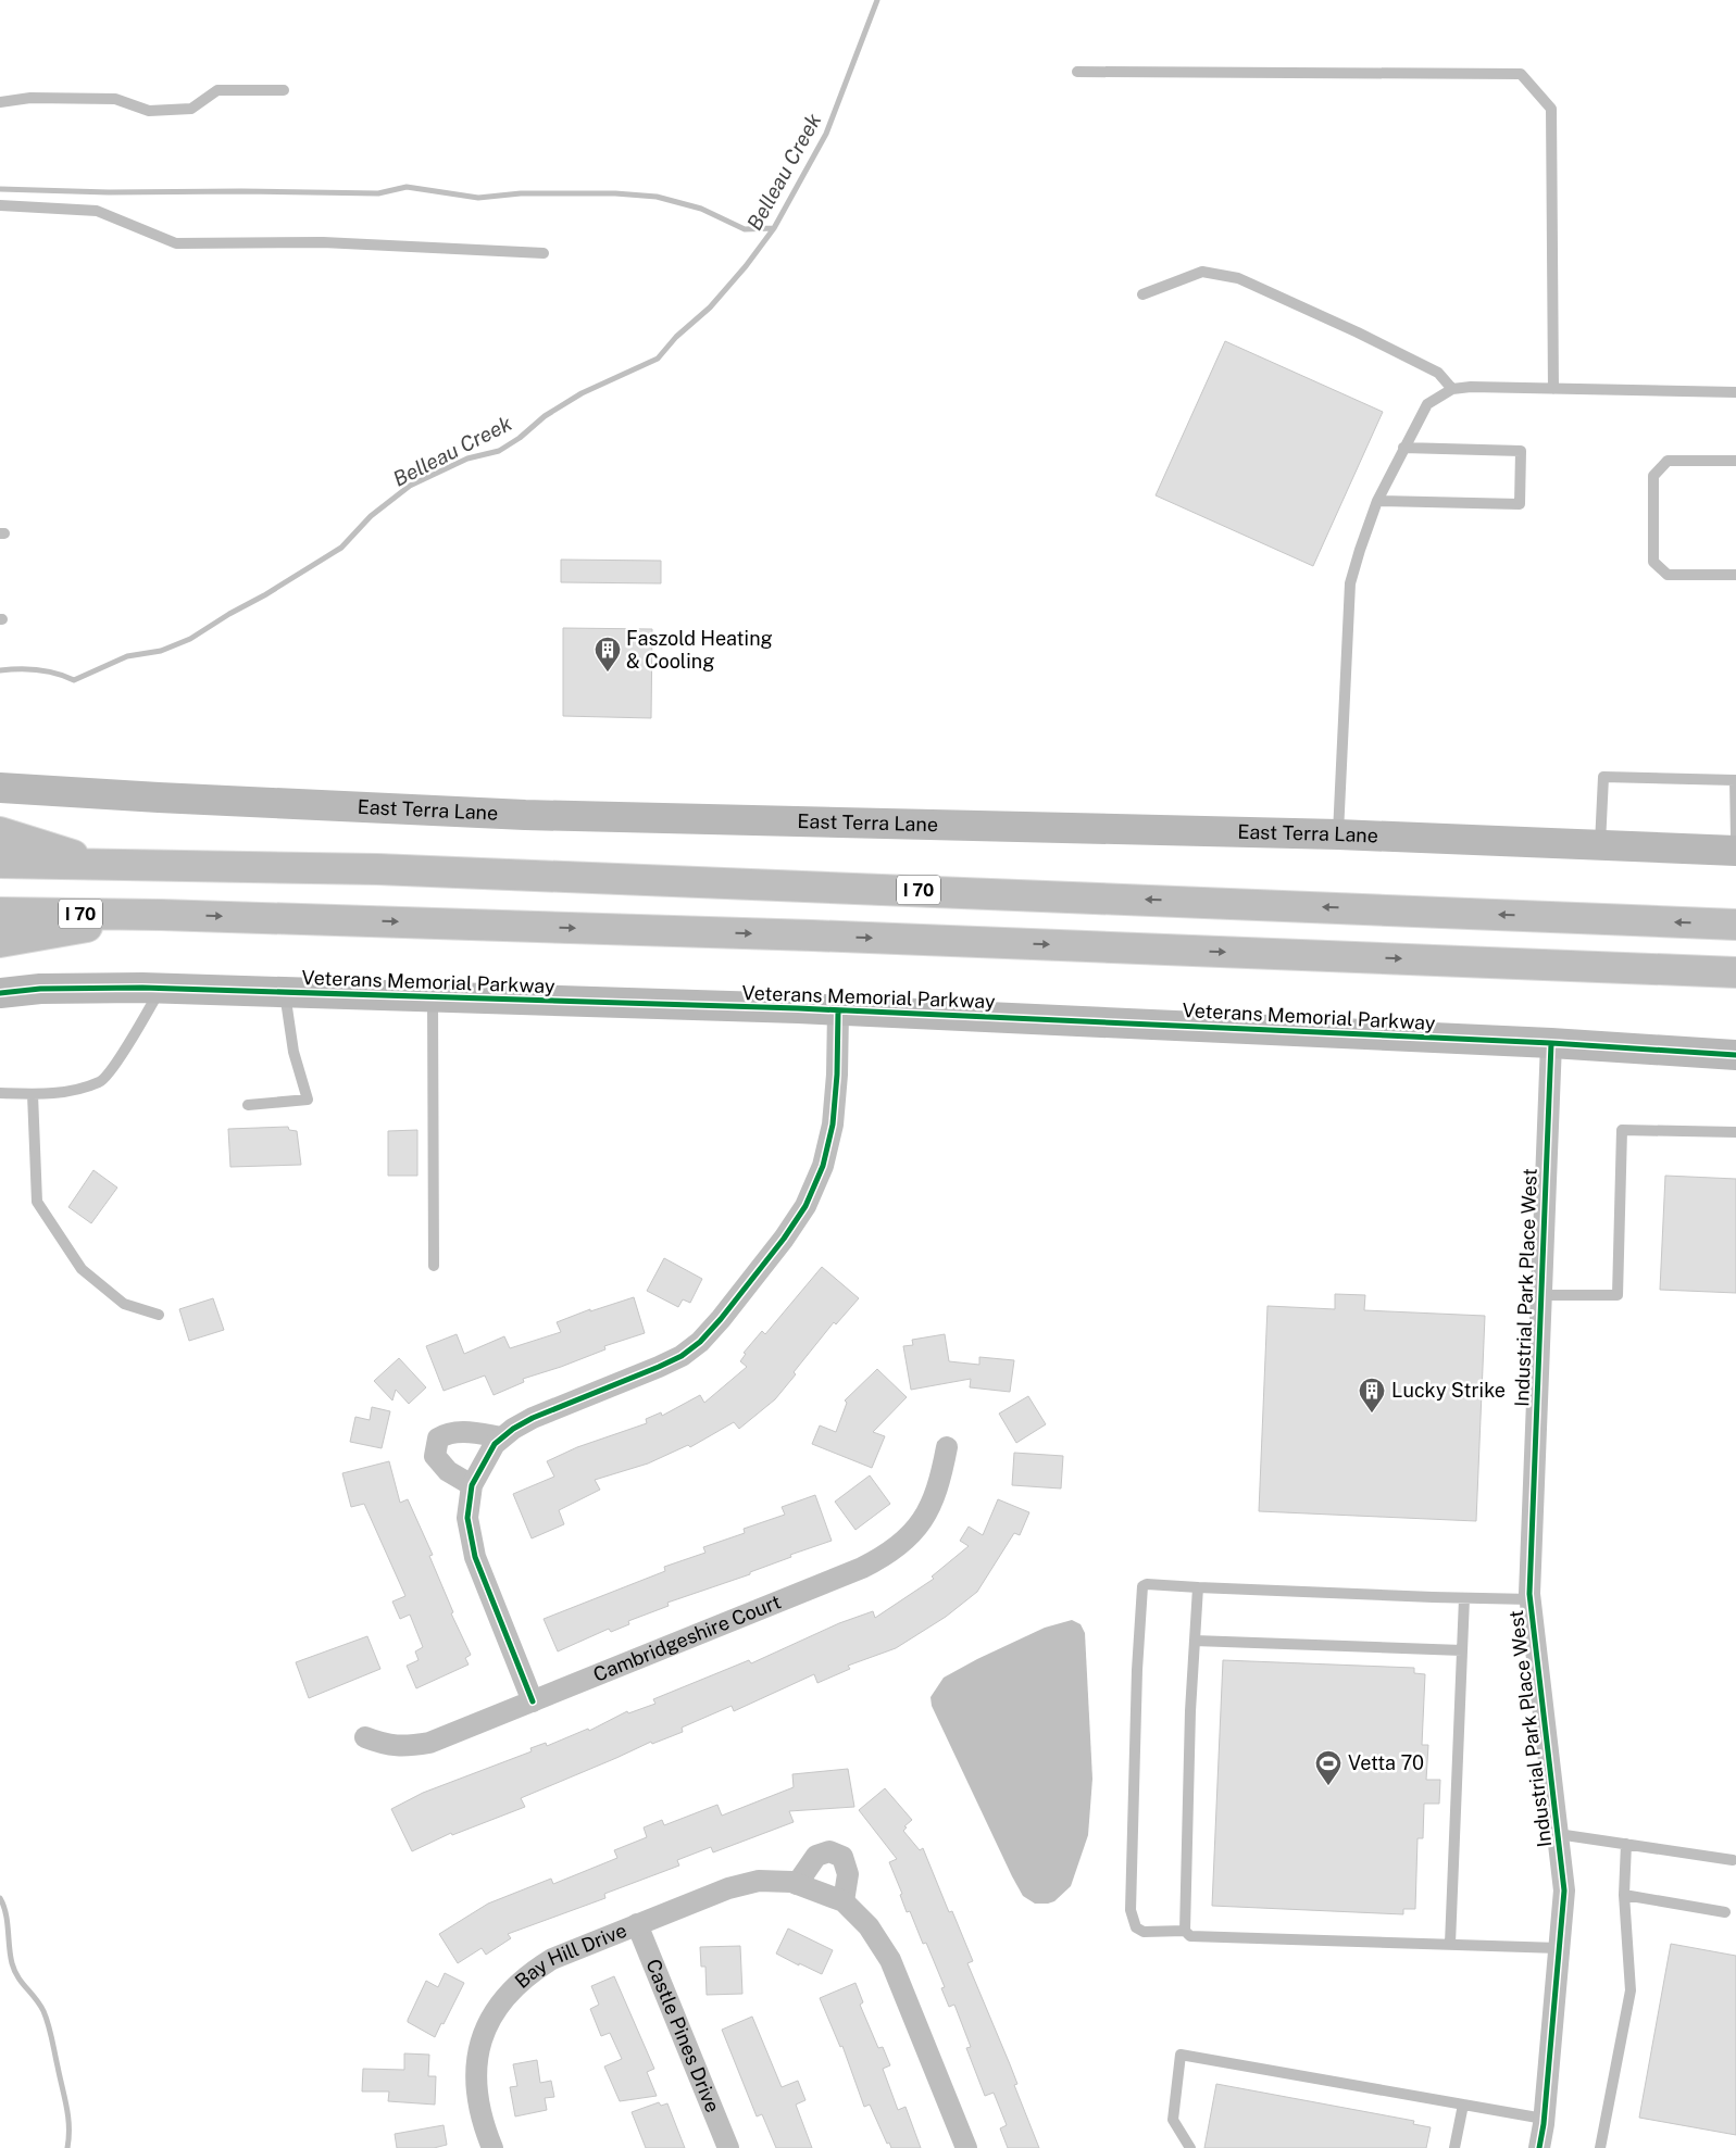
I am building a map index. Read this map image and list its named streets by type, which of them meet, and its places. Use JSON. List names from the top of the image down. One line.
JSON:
{"streets":{"highway":["I 70"],"street":["East Terra Lane","Veterans Memorial Parkway","Industrial Park Place West","Cambridgeshire Court","Bay Hill Drive","Castle Pines Drive"]},"crossings":[["Veterans Memorial Parkway","Industrial Park Place West"],["Bay Hill Drive","Castle Pines Drive"]],"water":["Belleau Creek"],"places":{"building":["Faszold Heating & Cooling","Lucky Strike"],"sports":["Vetta 70"]}}
